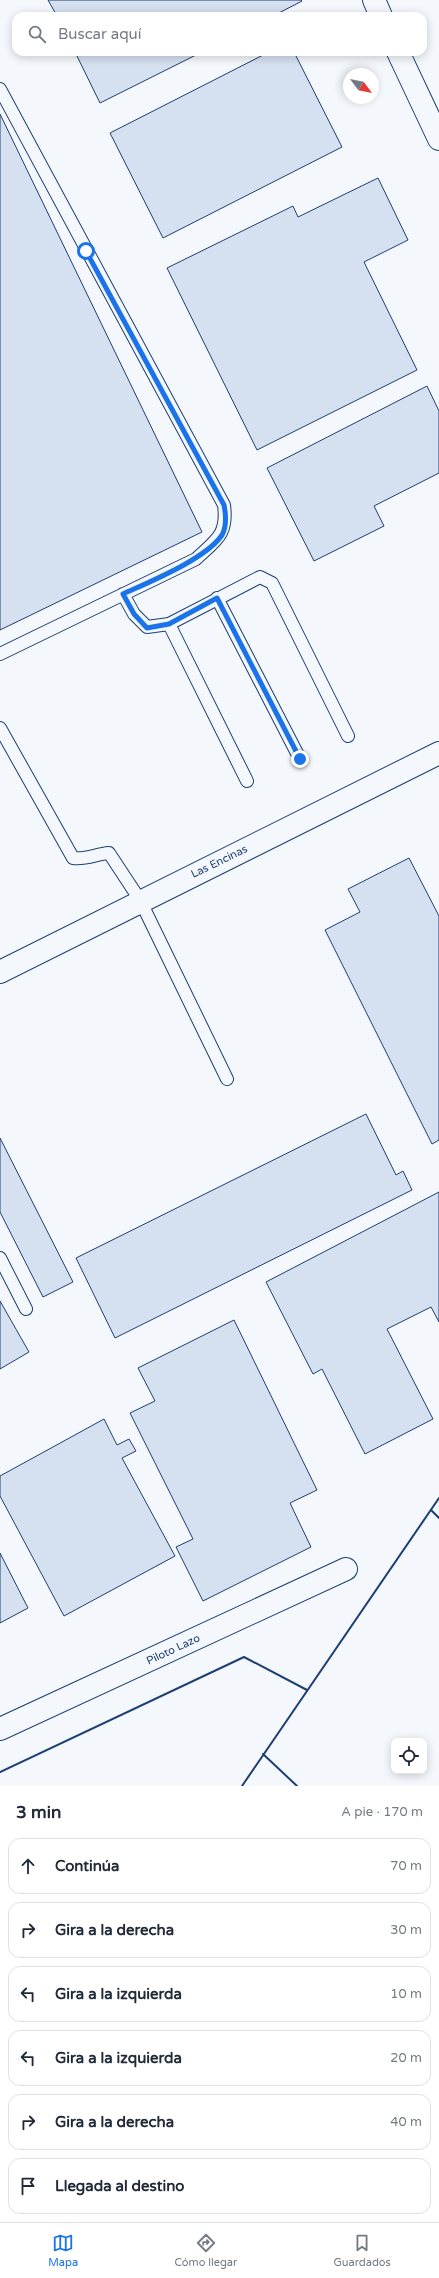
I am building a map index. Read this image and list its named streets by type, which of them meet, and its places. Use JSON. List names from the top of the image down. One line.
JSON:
{"streets":{"street":["Las Encinas","Piloto Lazo"]},"north":"bottom right","page":{"search":"Buscar aquí","heading":["3 min","A pie · 170 m"],"list":[["Continúa","70 m"],["Gira a la derecha","30 m"],["Gira a la izquierda","10 m"],["Gira a la izquierda","20 m"],["Gira a la derecha","40 m"],"Llegada al destino"],"nav":["Mapa","Cómo llegar","Guardados"]}}
